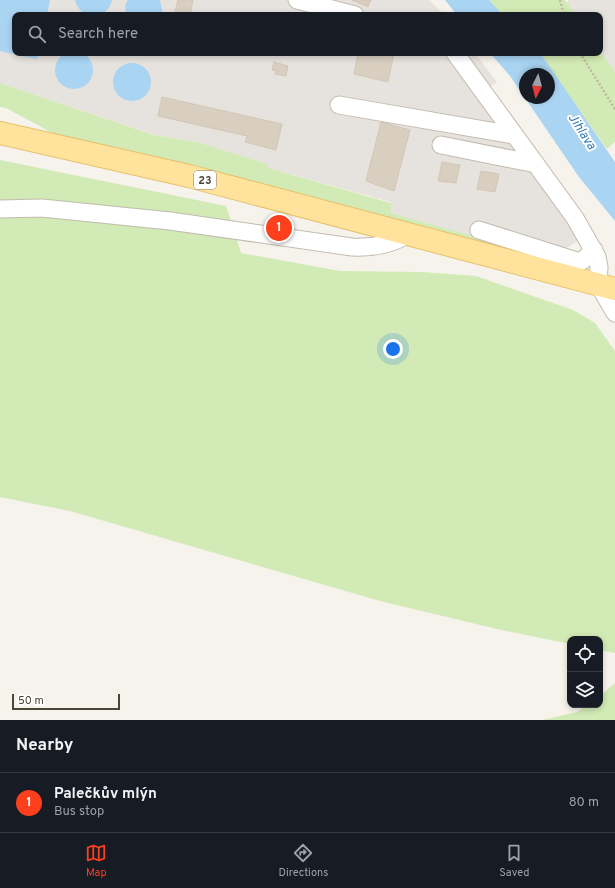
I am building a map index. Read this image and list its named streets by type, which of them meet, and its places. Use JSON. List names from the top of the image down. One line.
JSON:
{"streets":{"main road":["23"]},"water":["Jihlava"],"scale_bar":"50 m","north":"bottom","page":{"search":"Search here","pins":"1","scale":"50 m","heading":"Nearby","list":[{"mark":"1","name":"Palečkův mlýn","note":"Bus stop","value":"80 m"}],"nav":["Map","Directions","Saved"]}}
